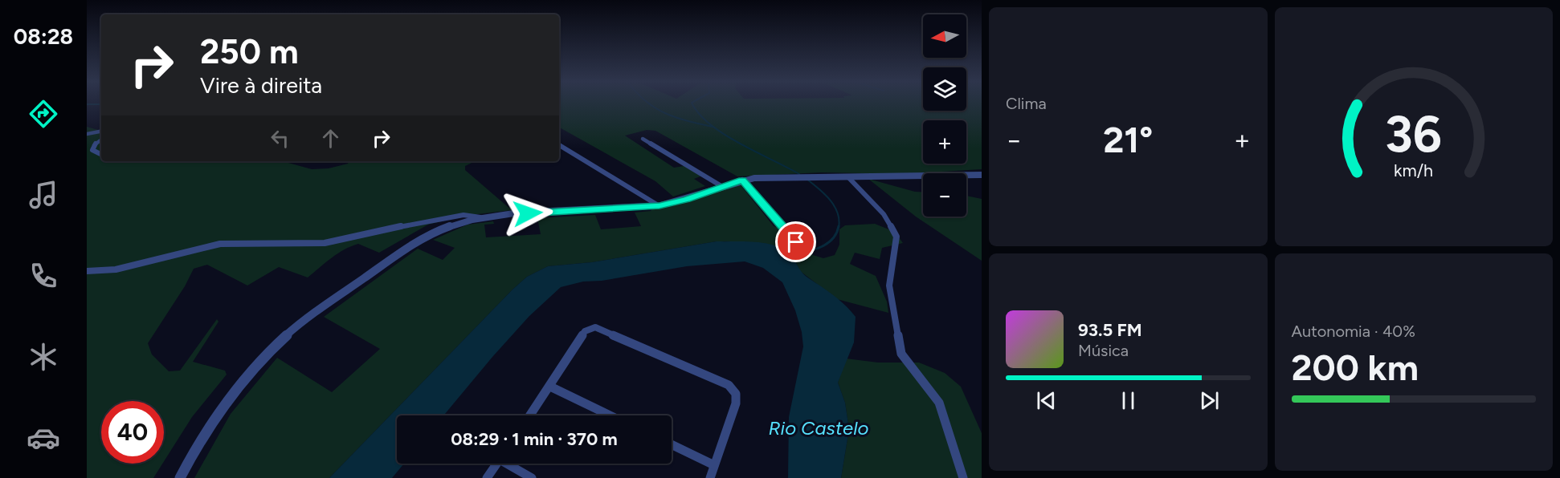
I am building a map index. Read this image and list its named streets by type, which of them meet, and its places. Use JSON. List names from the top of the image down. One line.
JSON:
{"water":["Rio Castelo"],"north":"left","page":{"tabs":"08:28","tile":["Clima",["Autonomia · 40%","200 km"]],"map_buttons":["+","−"],"turn":["250 m","Vire à direita"],"heat":["−","21°","+"],"song":["93.5 FM","Música"],"limit":"40","trip":"08:29 · 1 min · 370 m","gauge":["36","km/h"]}}
